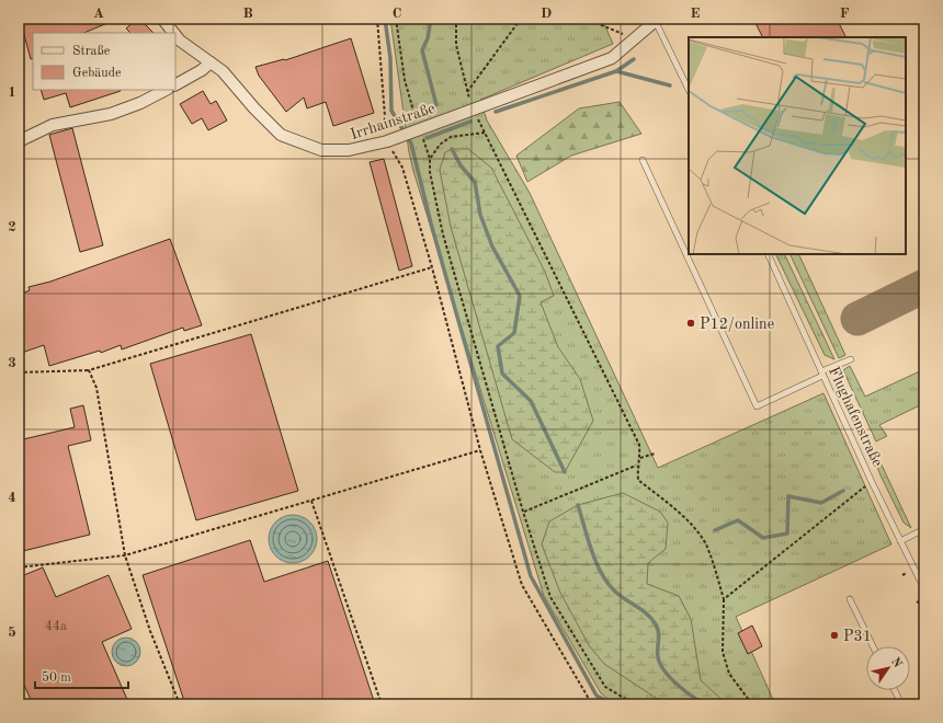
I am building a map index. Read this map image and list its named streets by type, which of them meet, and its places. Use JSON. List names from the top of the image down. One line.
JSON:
{"streets":{"street":["Irrhainstraße"],"lane":["Flughafenstraße"]},"places":["P12/online","P31"],"house_numbers":["44a"],"legend":["Straße","Gebäude"],"scale_bar":"50 m","north":"top right","grid":{"columns":["A","B","C","D","E","F"],"rows":["1","2","3","4","5"]}}
